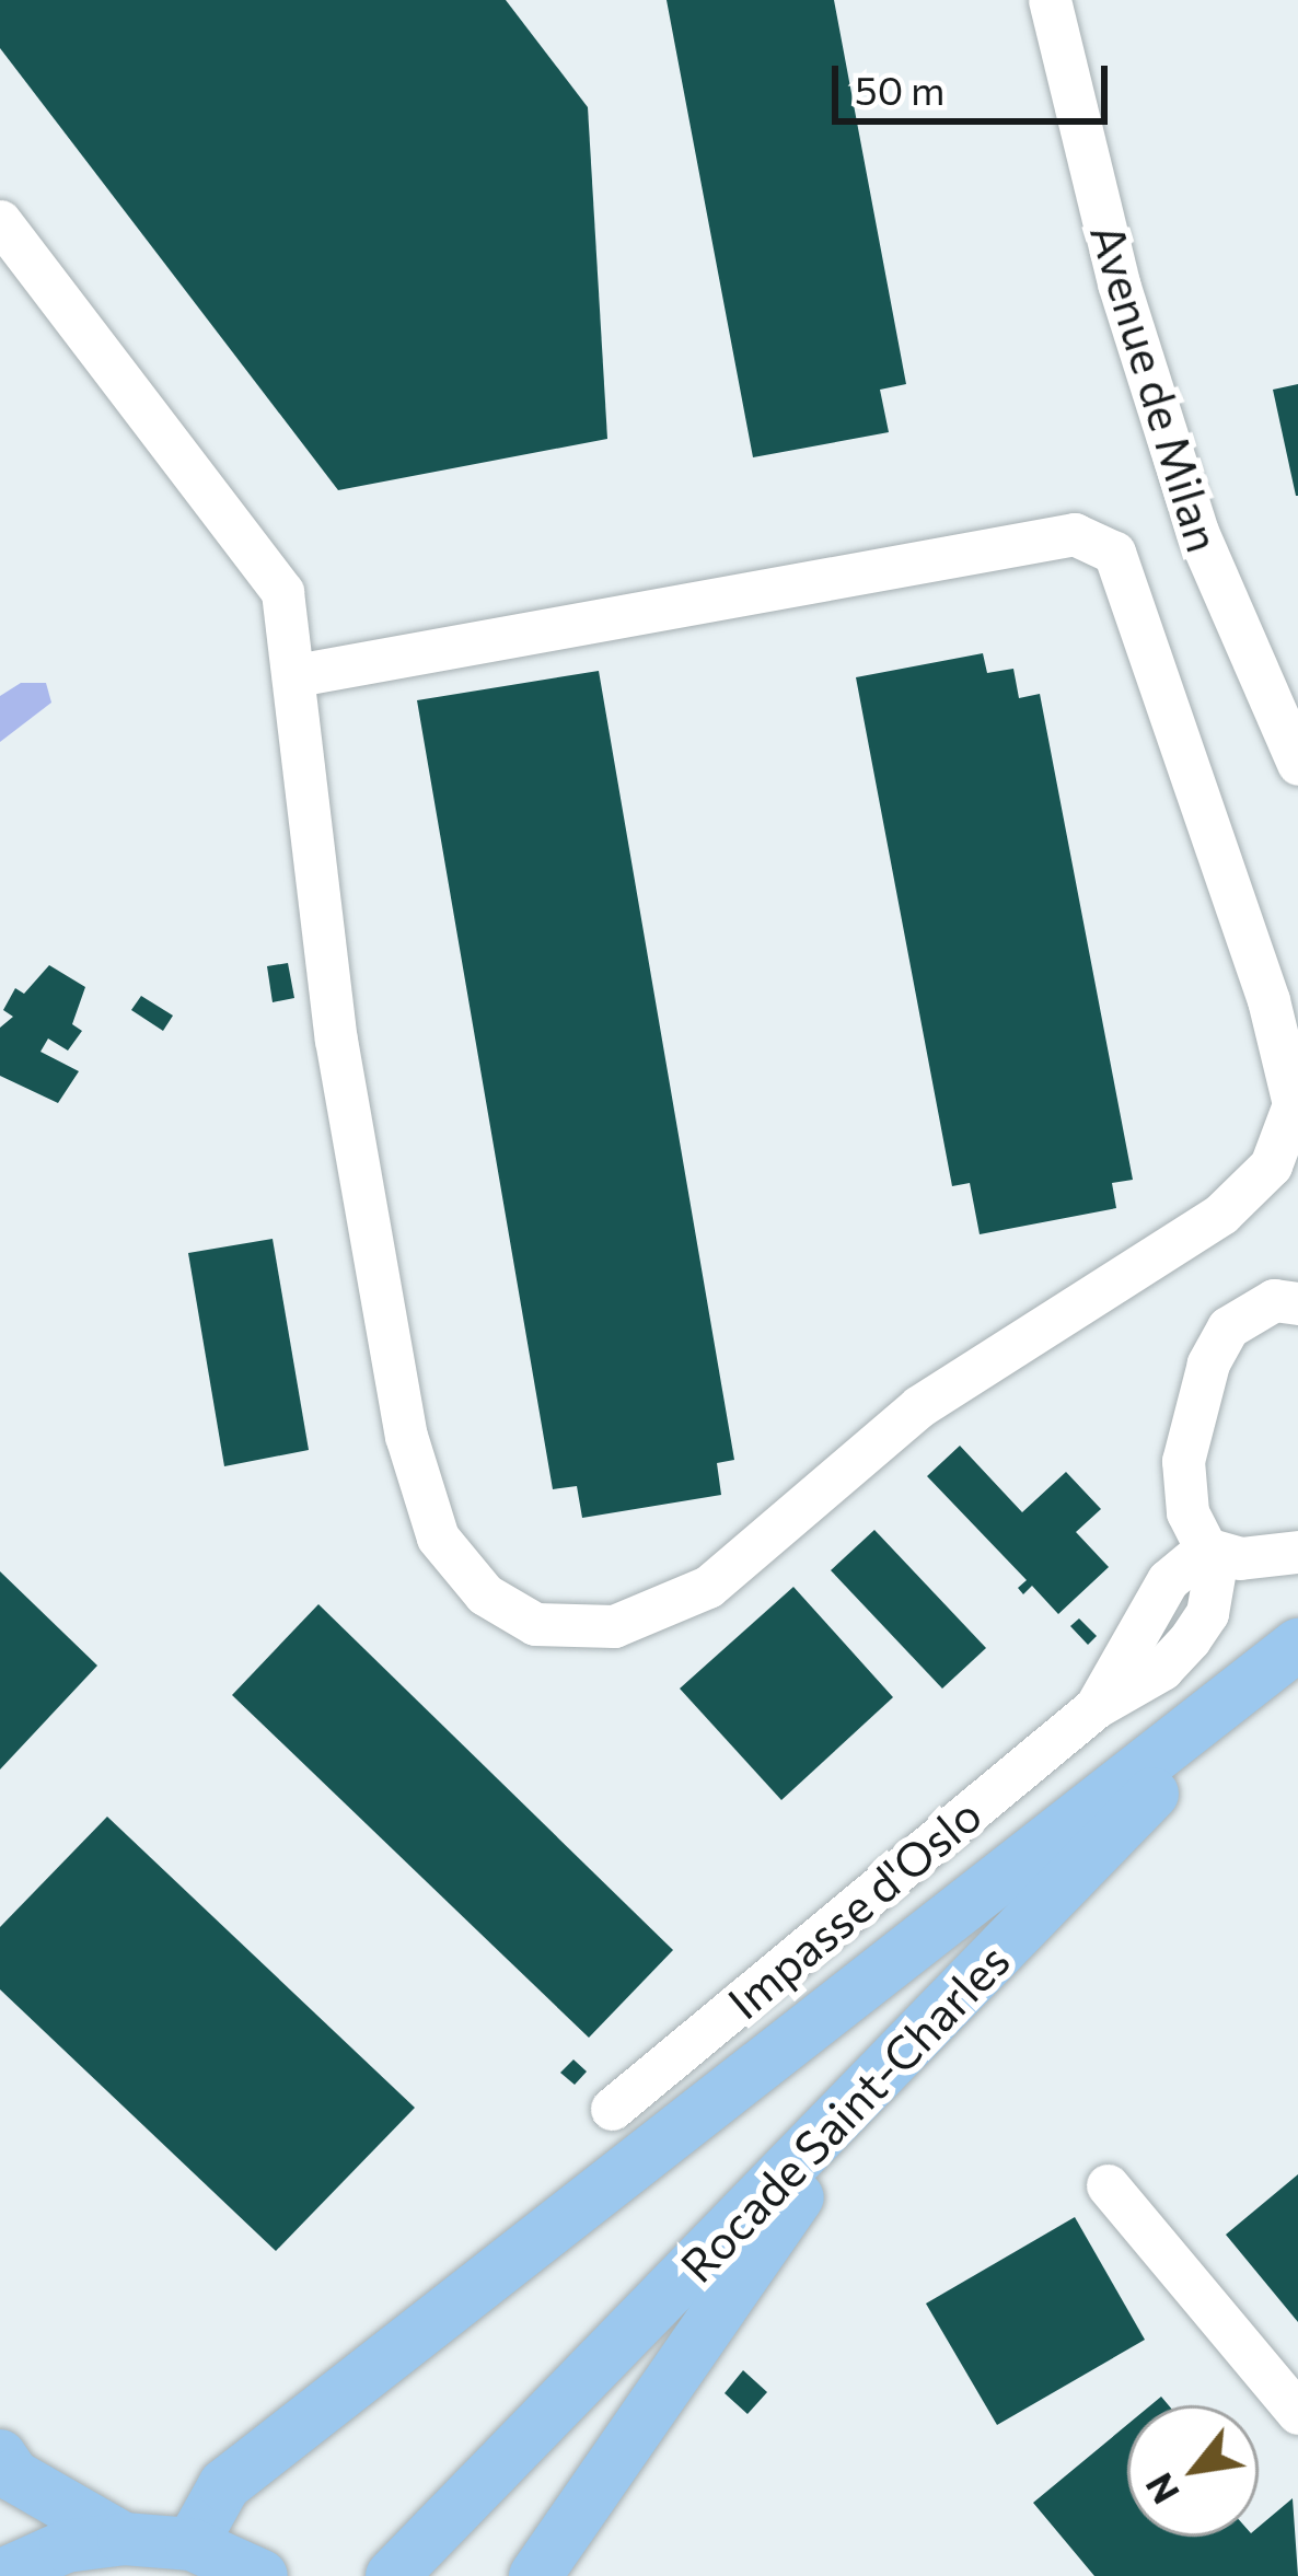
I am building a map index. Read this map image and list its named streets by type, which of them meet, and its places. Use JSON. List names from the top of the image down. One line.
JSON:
{"streets":{"main road":["Rocade Saint-Charles"],"street":["Avenue de Milan","Impasse d'Oslo"]},"scale_bar":"50 m","north":"bottom left"}
